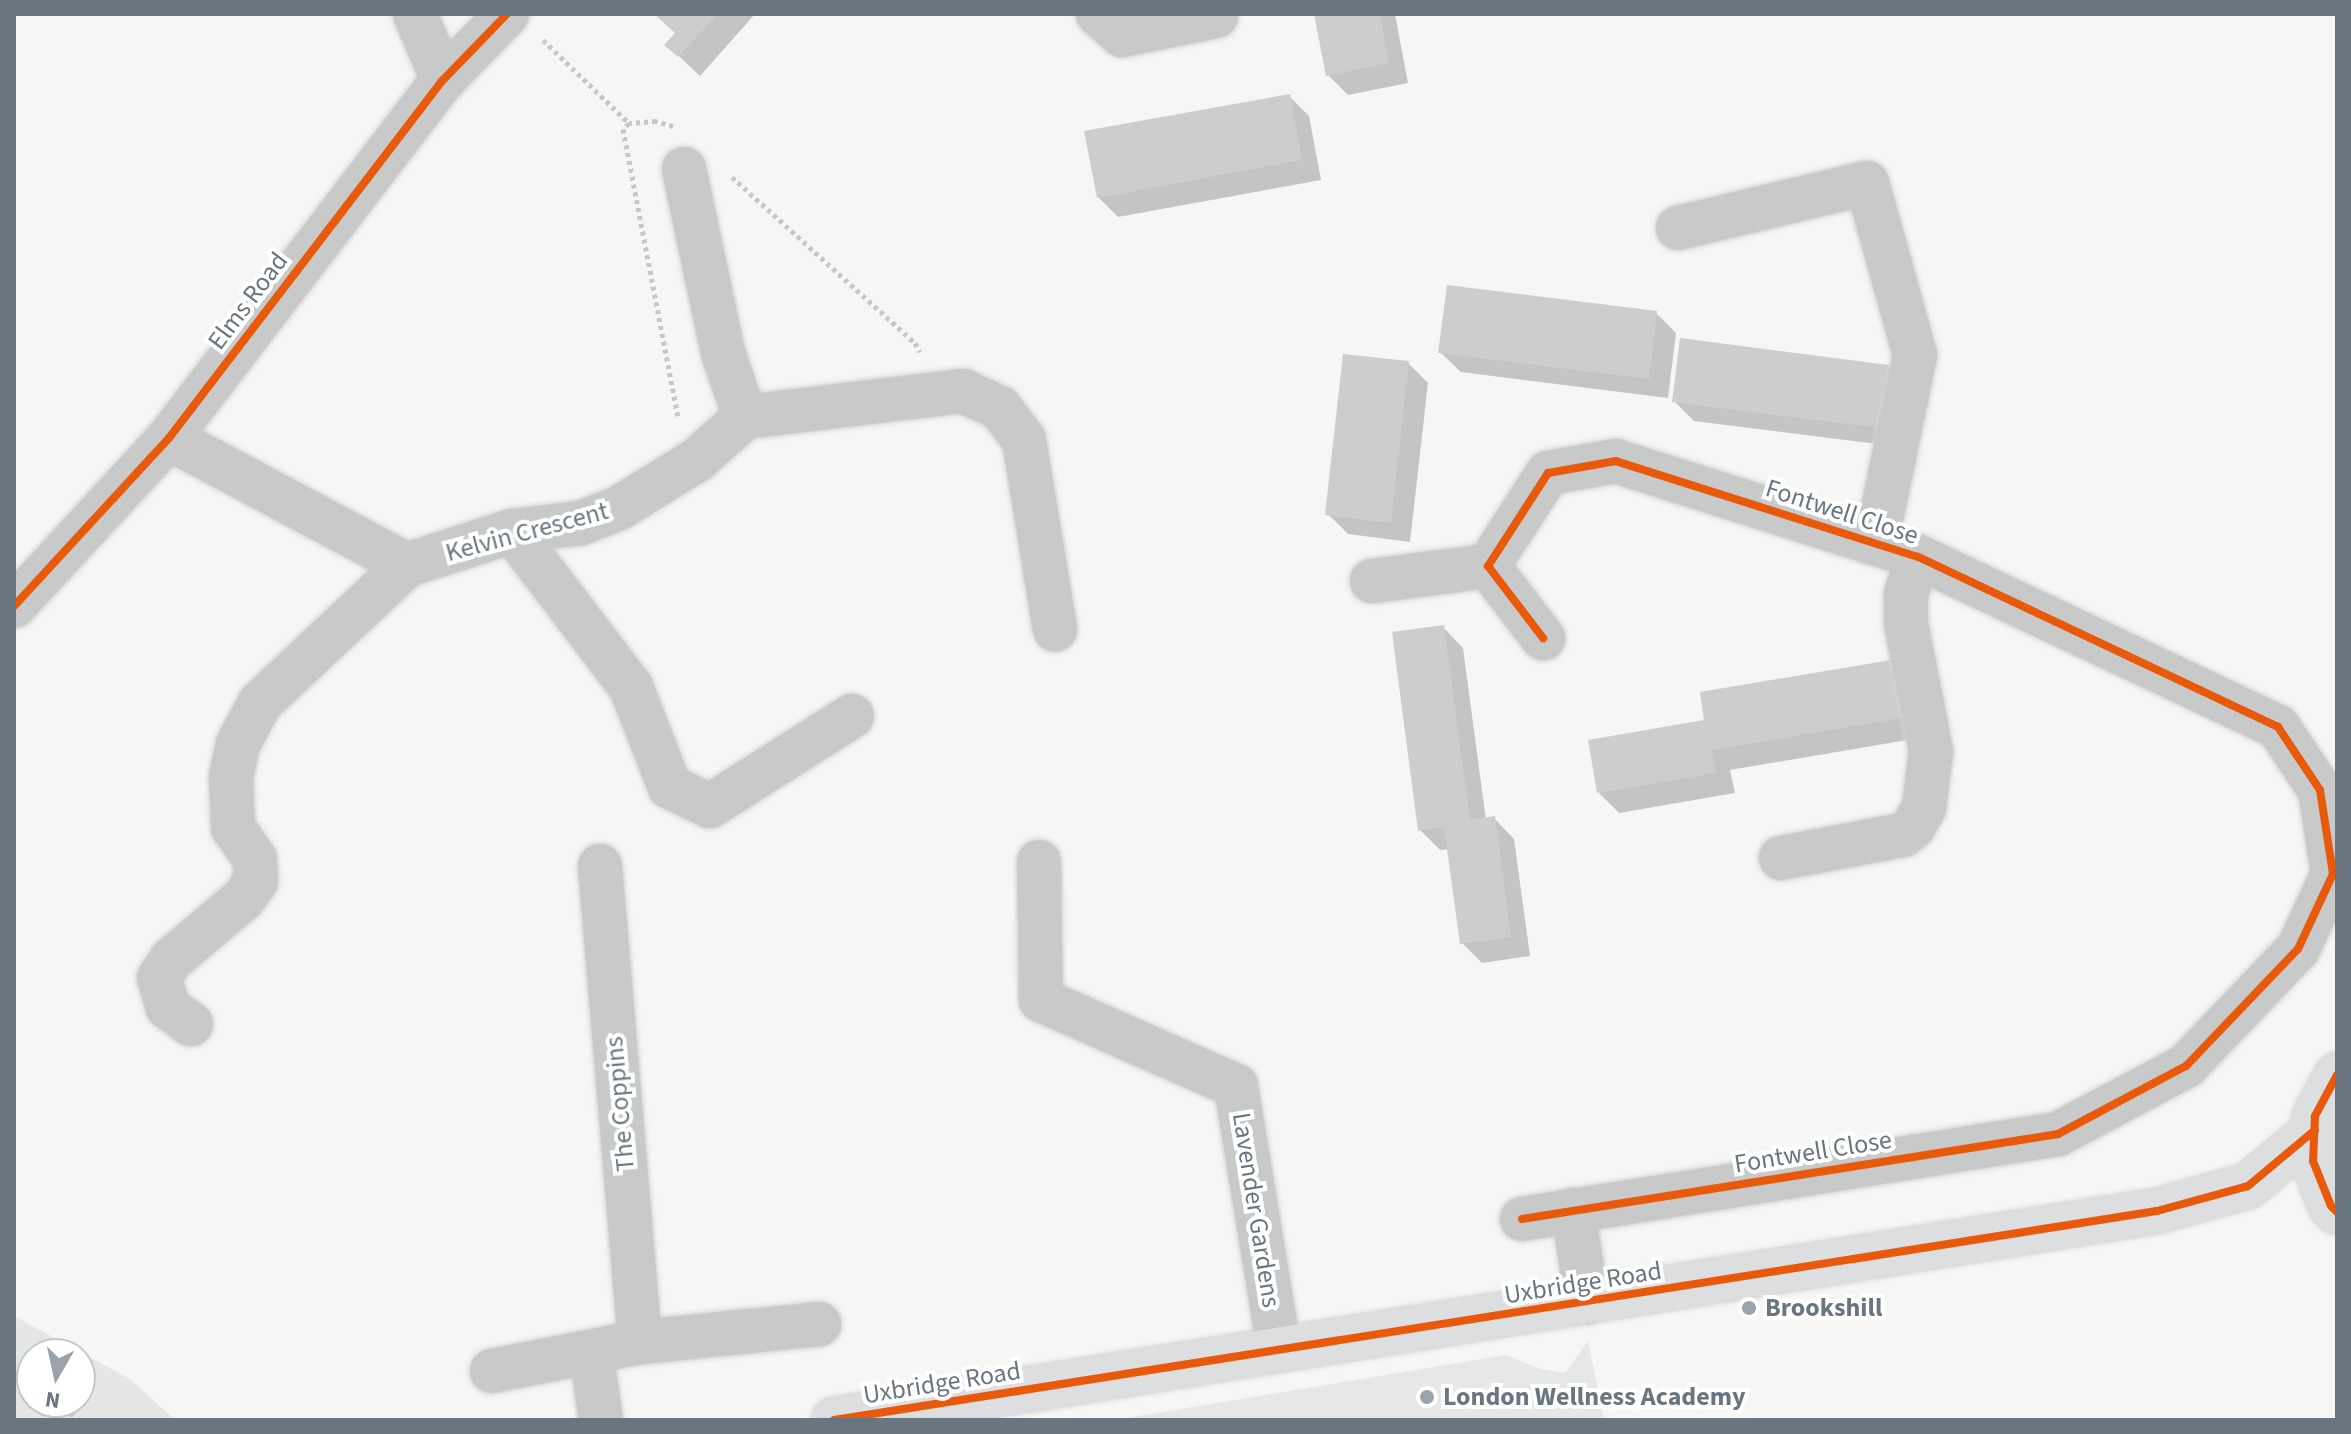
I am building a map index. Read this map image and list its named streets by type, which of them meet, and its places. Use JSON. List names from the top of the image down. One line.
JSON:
{"streets":{"main road":["Uxbridge Road"],"street":["Elms Road","Fontwell Close","Kelvin Crescent","The Coppins","Lavender Gardens"]},"crossings":[["Lavender Gardens","Uxbridge Road"]],"places":["Brookshill","London Wellness Academy"],"north":"bottom"}
